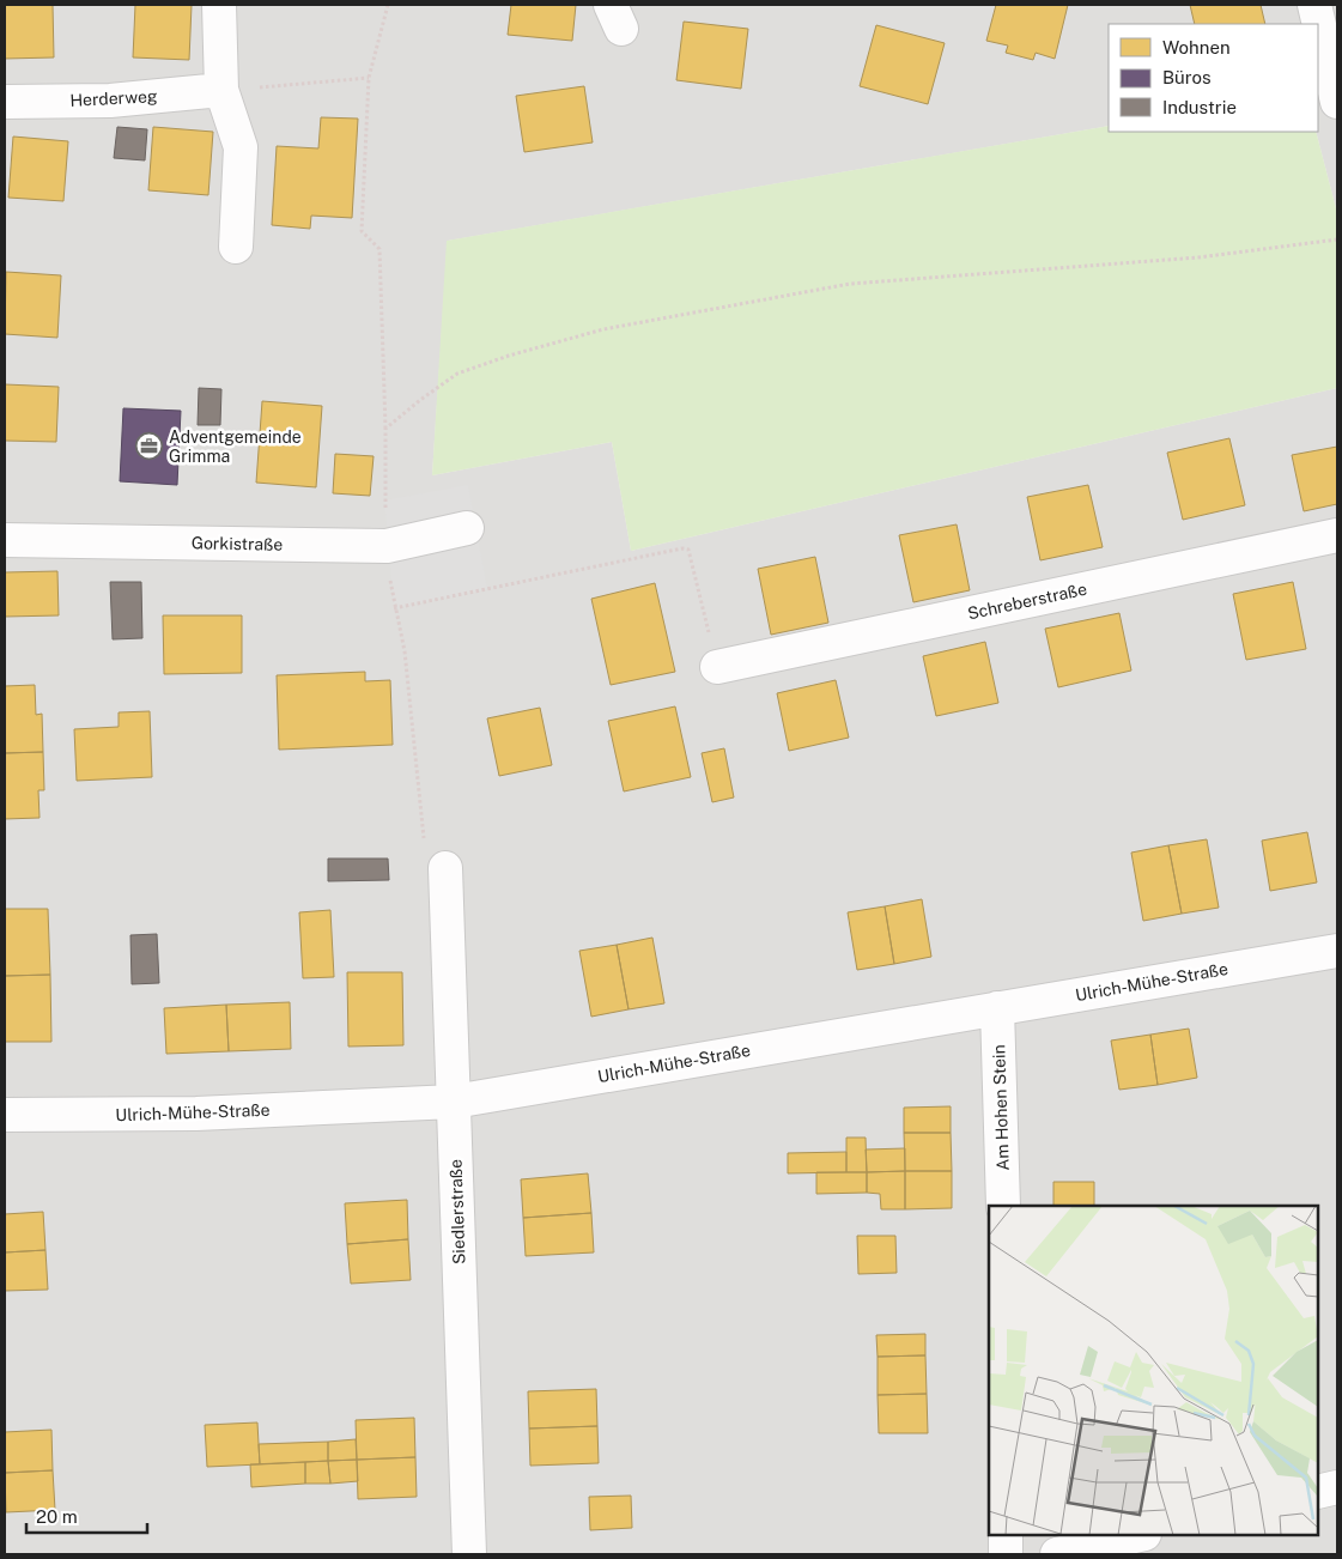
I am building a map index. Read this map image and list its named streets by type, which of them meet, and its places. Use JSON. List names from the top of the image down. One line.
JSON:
{"streets":{"street":["Herderweg","Gorkistraße","Schreberstraße","Ulrich-Mühe-Straße","Am Hohen Stein","Siedlerstraße"]},"crossings":[["Ulrich-Mühe-Straße","Am Hohen Stein"],["Ulrich-Mühe-Straße","Siedlerstraße"]],"places":{"office":["Adventgemeinde Grimma"]},"legend":["Wohnen","Büros","Industrie"],"scale_bar":"20 m"}
